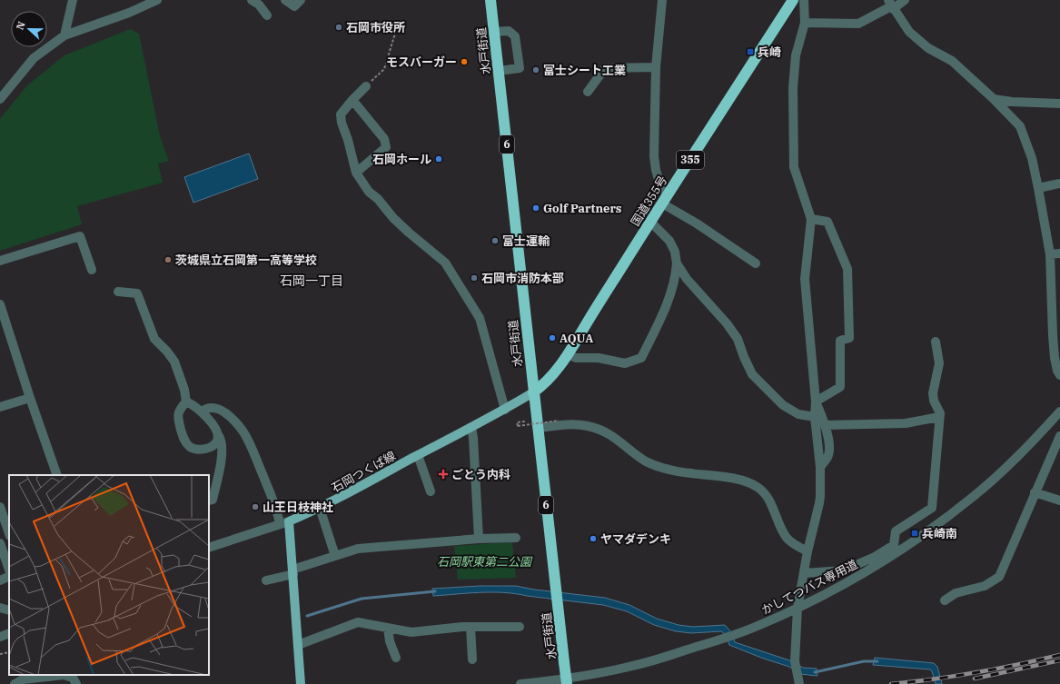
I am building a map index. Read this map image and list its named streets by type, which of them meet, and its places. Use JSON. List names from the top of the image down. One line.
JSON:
{"streets":{"highway":["水戸街道","6","355","国道355号"],"main road":["石岡つくば線"],"street":["かしてつバス専用道"]},"crossings":[["水戸街道","国道355号"],["水戸街道","石岡つくば線"],["国道355号","石岡つくば線"]],"districts":["石岡一丁目"],"parks":["石岡駅東第二公園"],"places":{"other":["石岡市役所","モスバーガー","富士シート工業","石岡ホール","Golf Partners","富士運輸","茨城県立石岡第一高等学校","石岡市消防本部","AQUA","山王日枝神社","ヤマダデンキ"],"transit":["兵崎","兵崎南"],"health":["ごとう内科"]},"north":"left"}
